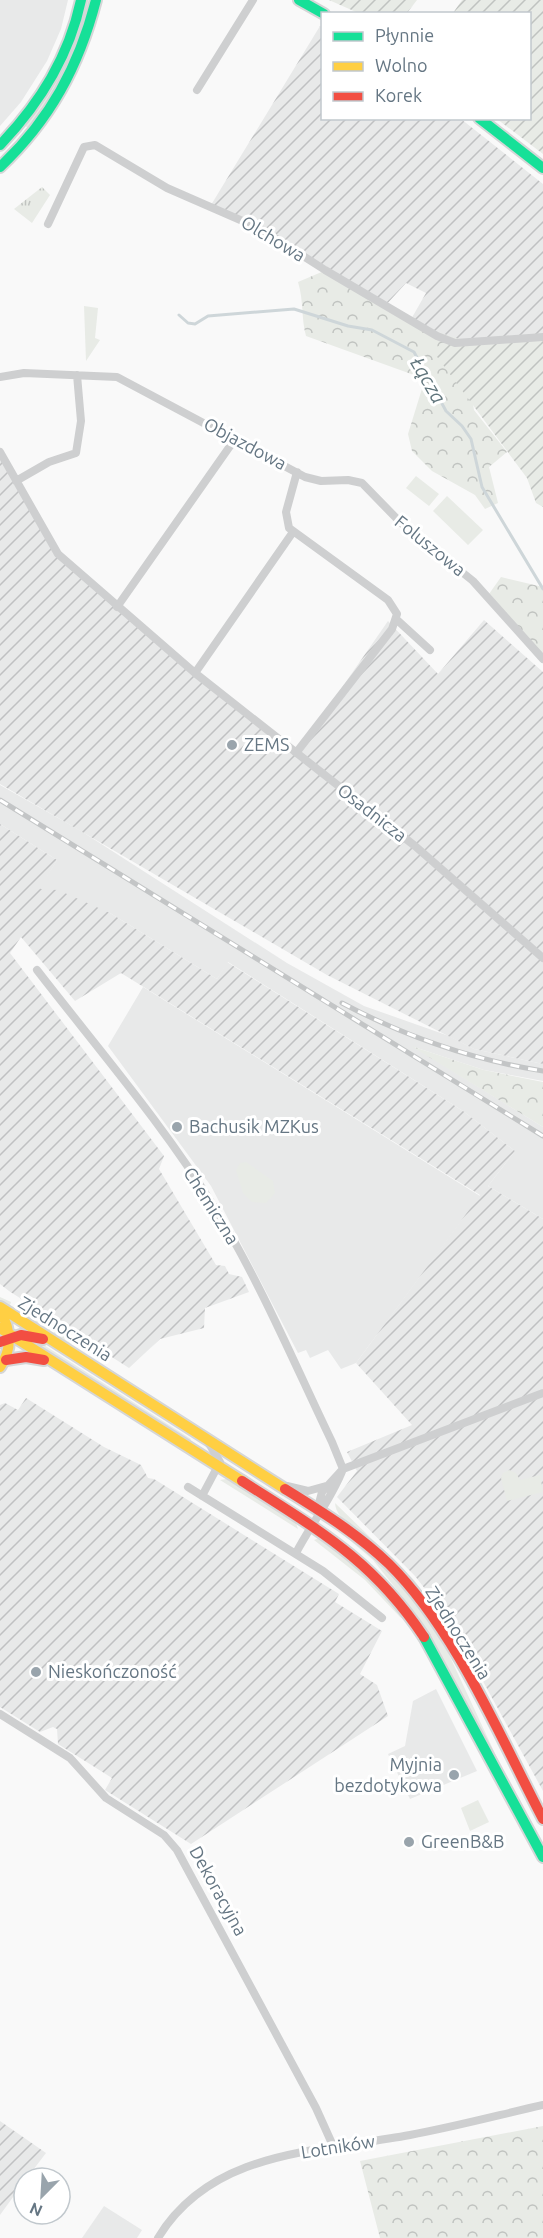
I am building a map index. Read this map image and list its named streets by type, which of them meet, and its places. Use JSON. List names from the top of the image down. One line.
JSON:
{"streets":{"main road":["Zjednoczenia"],"street":["Olchowa","Objazdowa","Foluszowa","Osadnicza","Chemiczna","Dekoracyjna","Lotników"]},"crossings":[["Objazdowa","Foluszowa"],["Dekoracyjna","Lotników"]],"water":["Łącza"],"places":["ZEMS","Bachusik MZKus","Nieskończoność","Myjnia bezdotykowa","GreenB&B"],"legend":["Płynnie","Wolno","Korek"],"north":"bottom left"}
